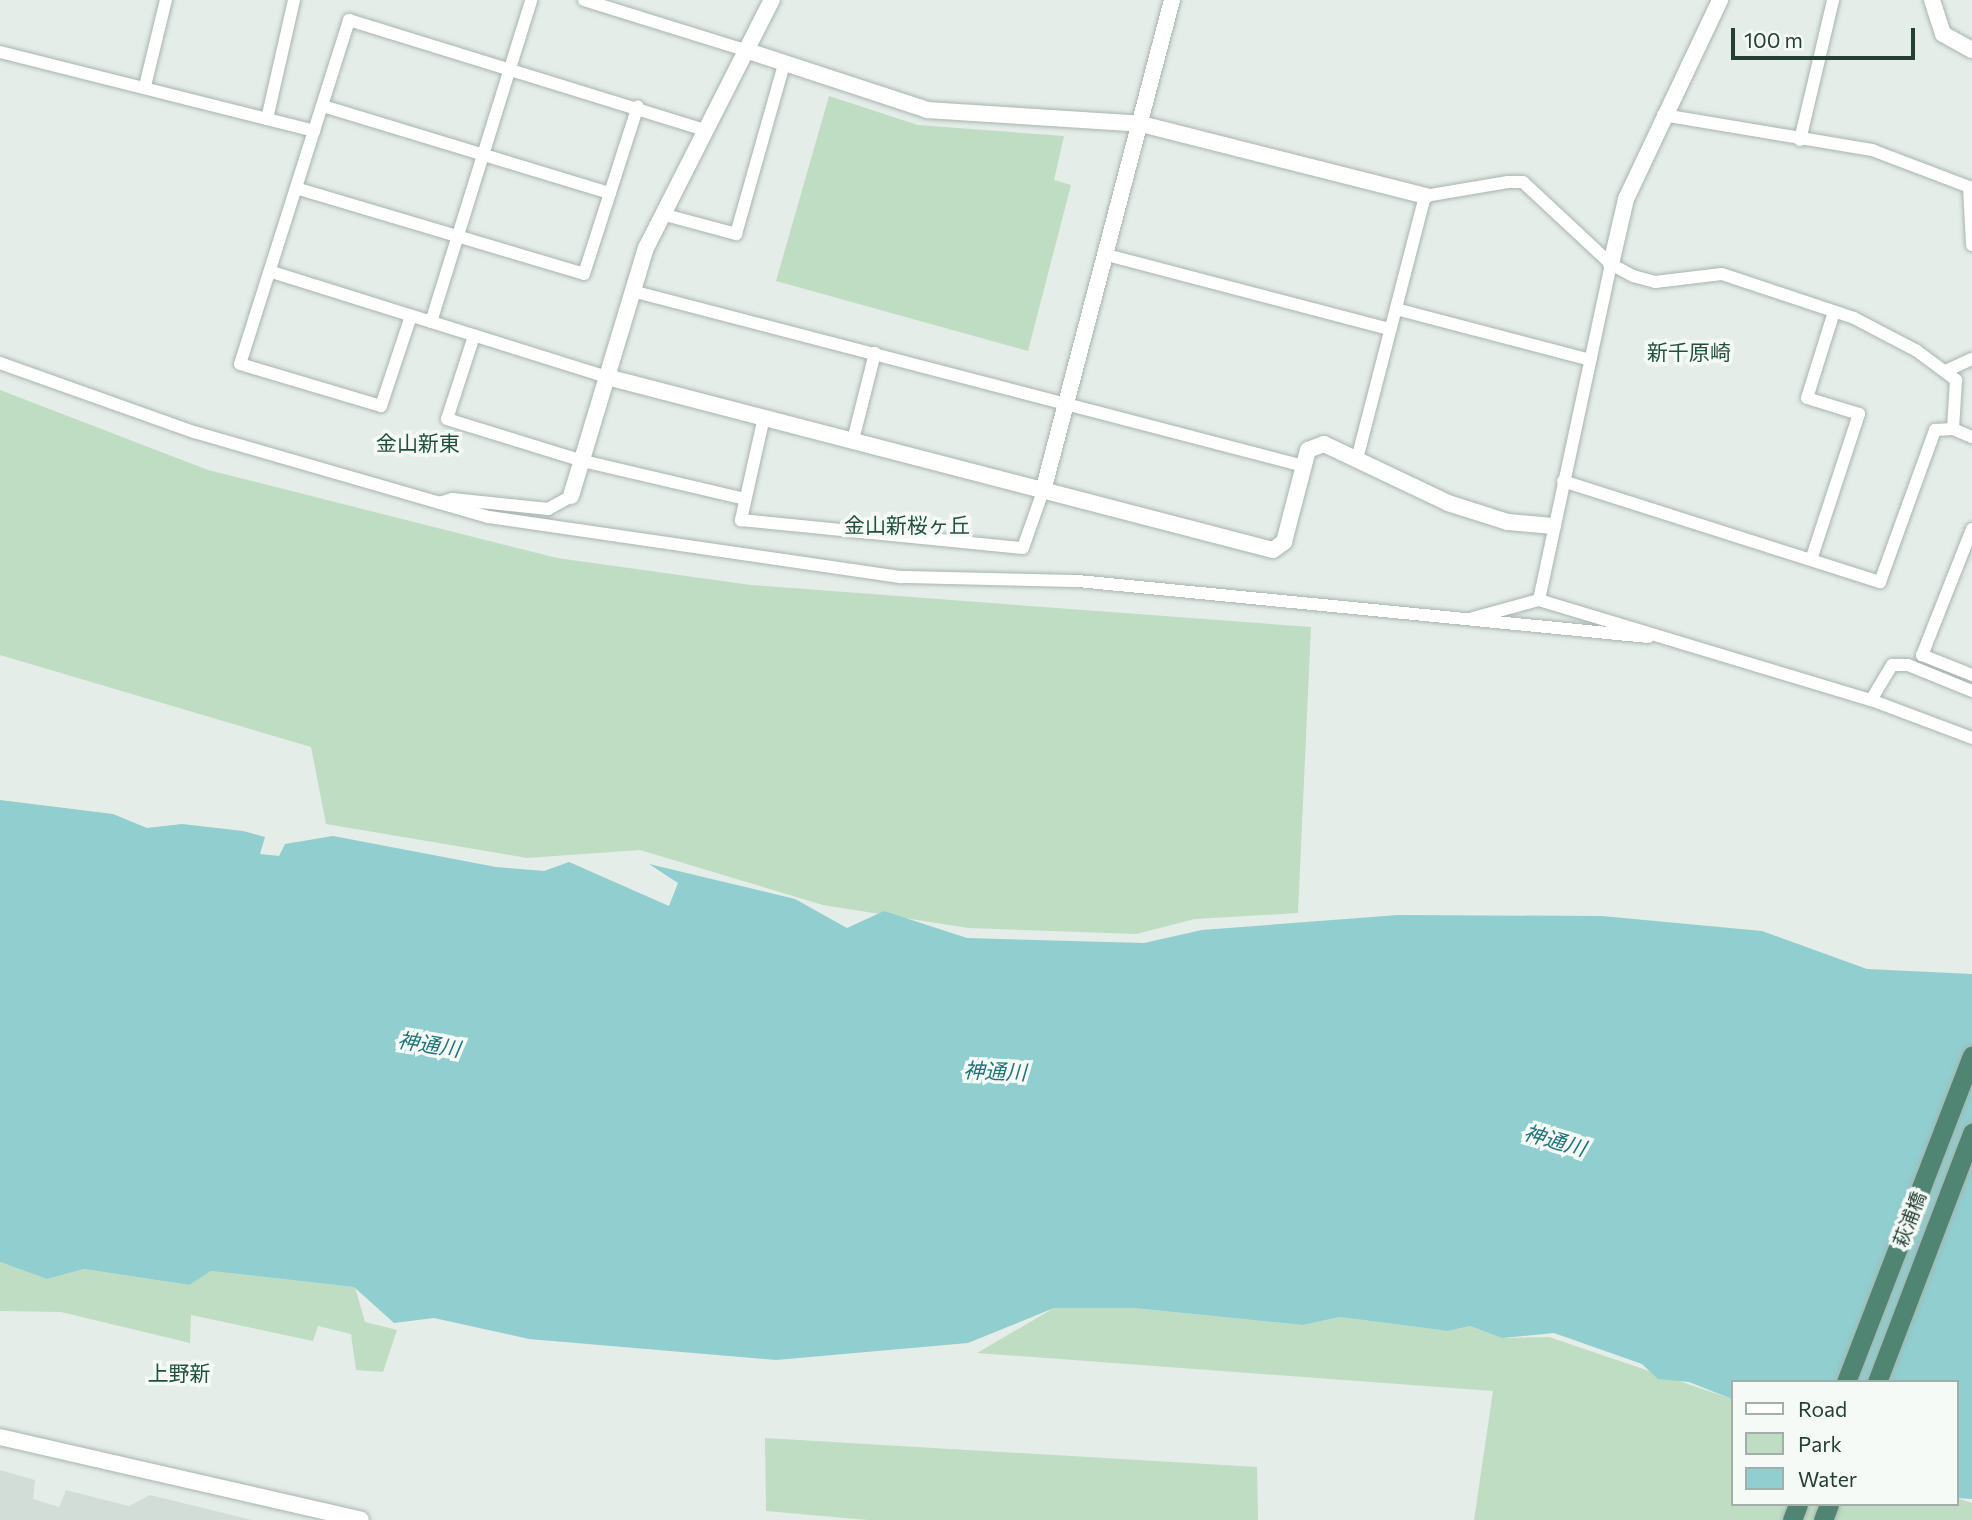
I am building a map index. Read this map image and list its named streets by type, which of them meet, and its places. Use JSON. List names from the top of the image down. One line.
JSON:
{"streets":{"highway":["萩浦橋"]},"districts":["新千原崎","金山新東","金山新桜ヶ丘","上野新"],"water":["神通川"],"legend":["Road","Park","Water"],"scale_bar":"100 m"}
